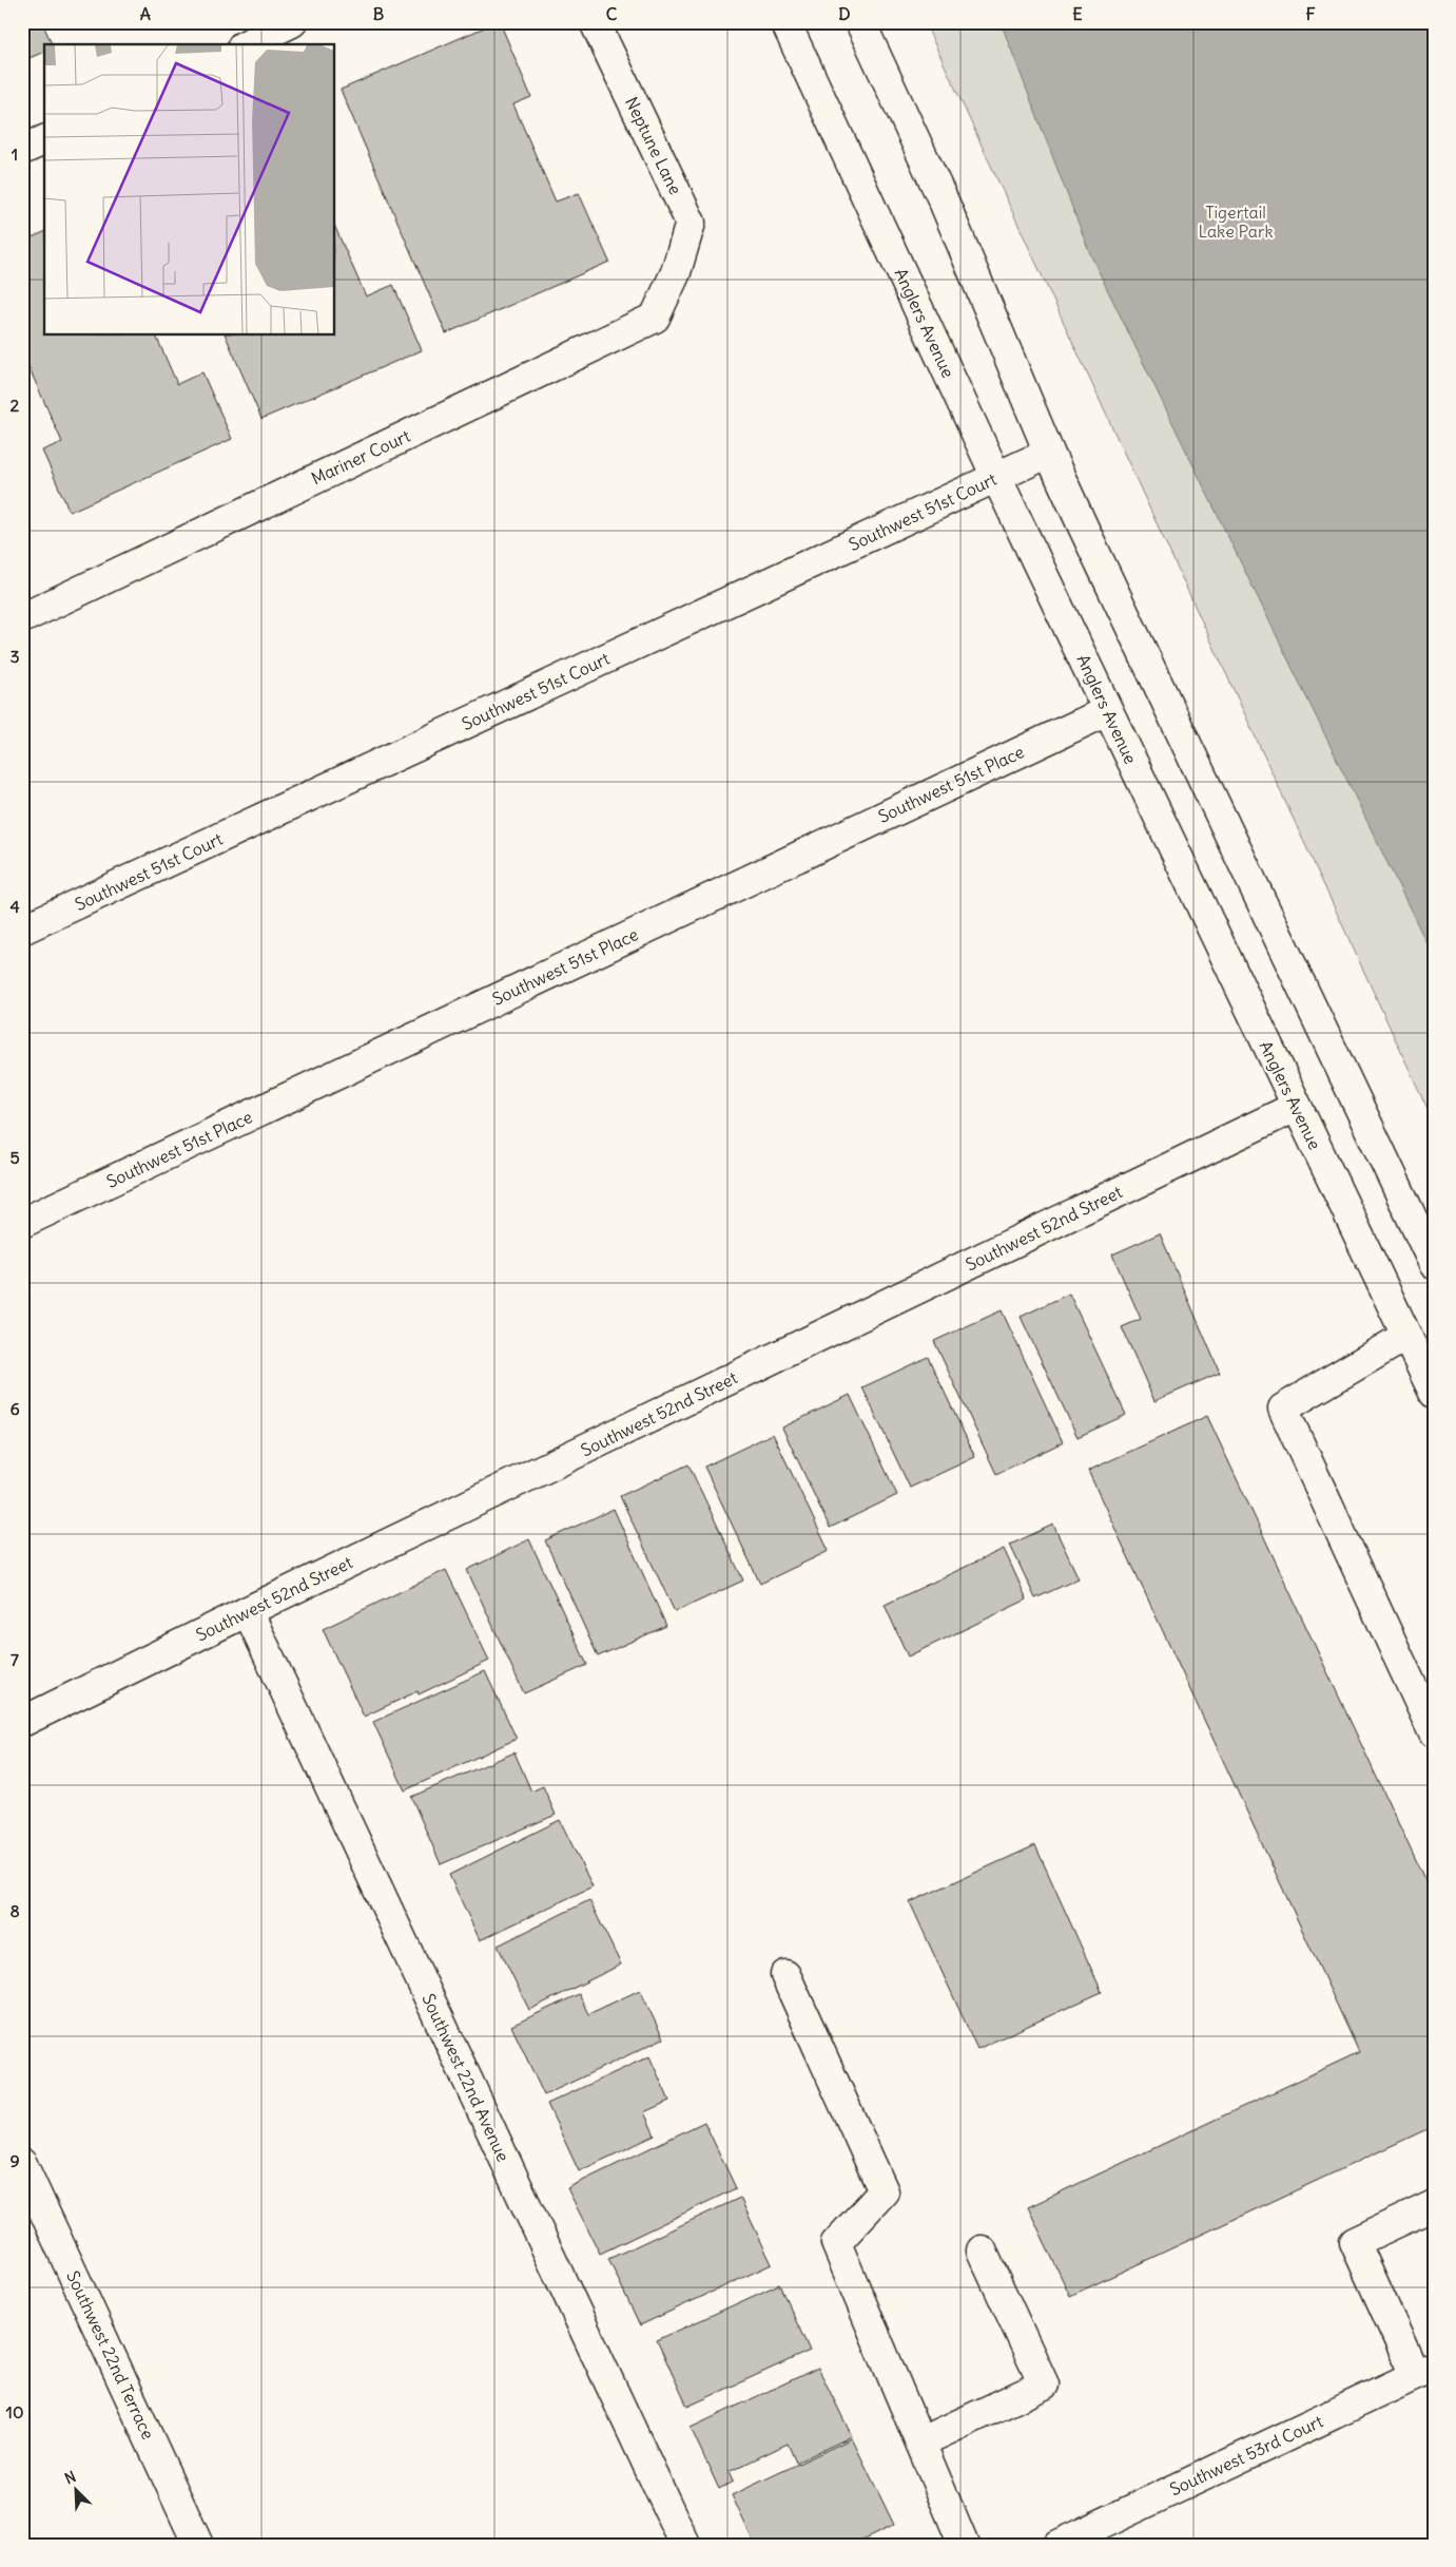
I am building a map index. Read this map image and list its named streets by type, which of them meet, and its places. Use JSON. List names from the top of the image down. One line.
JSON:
{"streets":{"street":["Neptune Lane","Anglers Avenue","Mariner Court","Southwest 51st Court","Southwest 51st Place","Southwest 52nd Street","Southwest 22nd Avenue","Southwest 22nd Terrace","Southwest 53rd Court"]},"crossings":[["Neptune Lane","Mariner Court"],["Anglers Avenue","Southwest 51st Court"],["Anglers Avenue","Southwest 51st Place"],["Anglers Avenue","Southwest 52nd Street"],["Southwest 52nd Street","Southwest 22nd Avenue"]],"parks":["Tigertail Lake Park"],"north":"top left","grid":{"columns":["A","B","C","D","E","F"],"rows":["1","2","3","4","5","6","7","8","9","10"]}}
